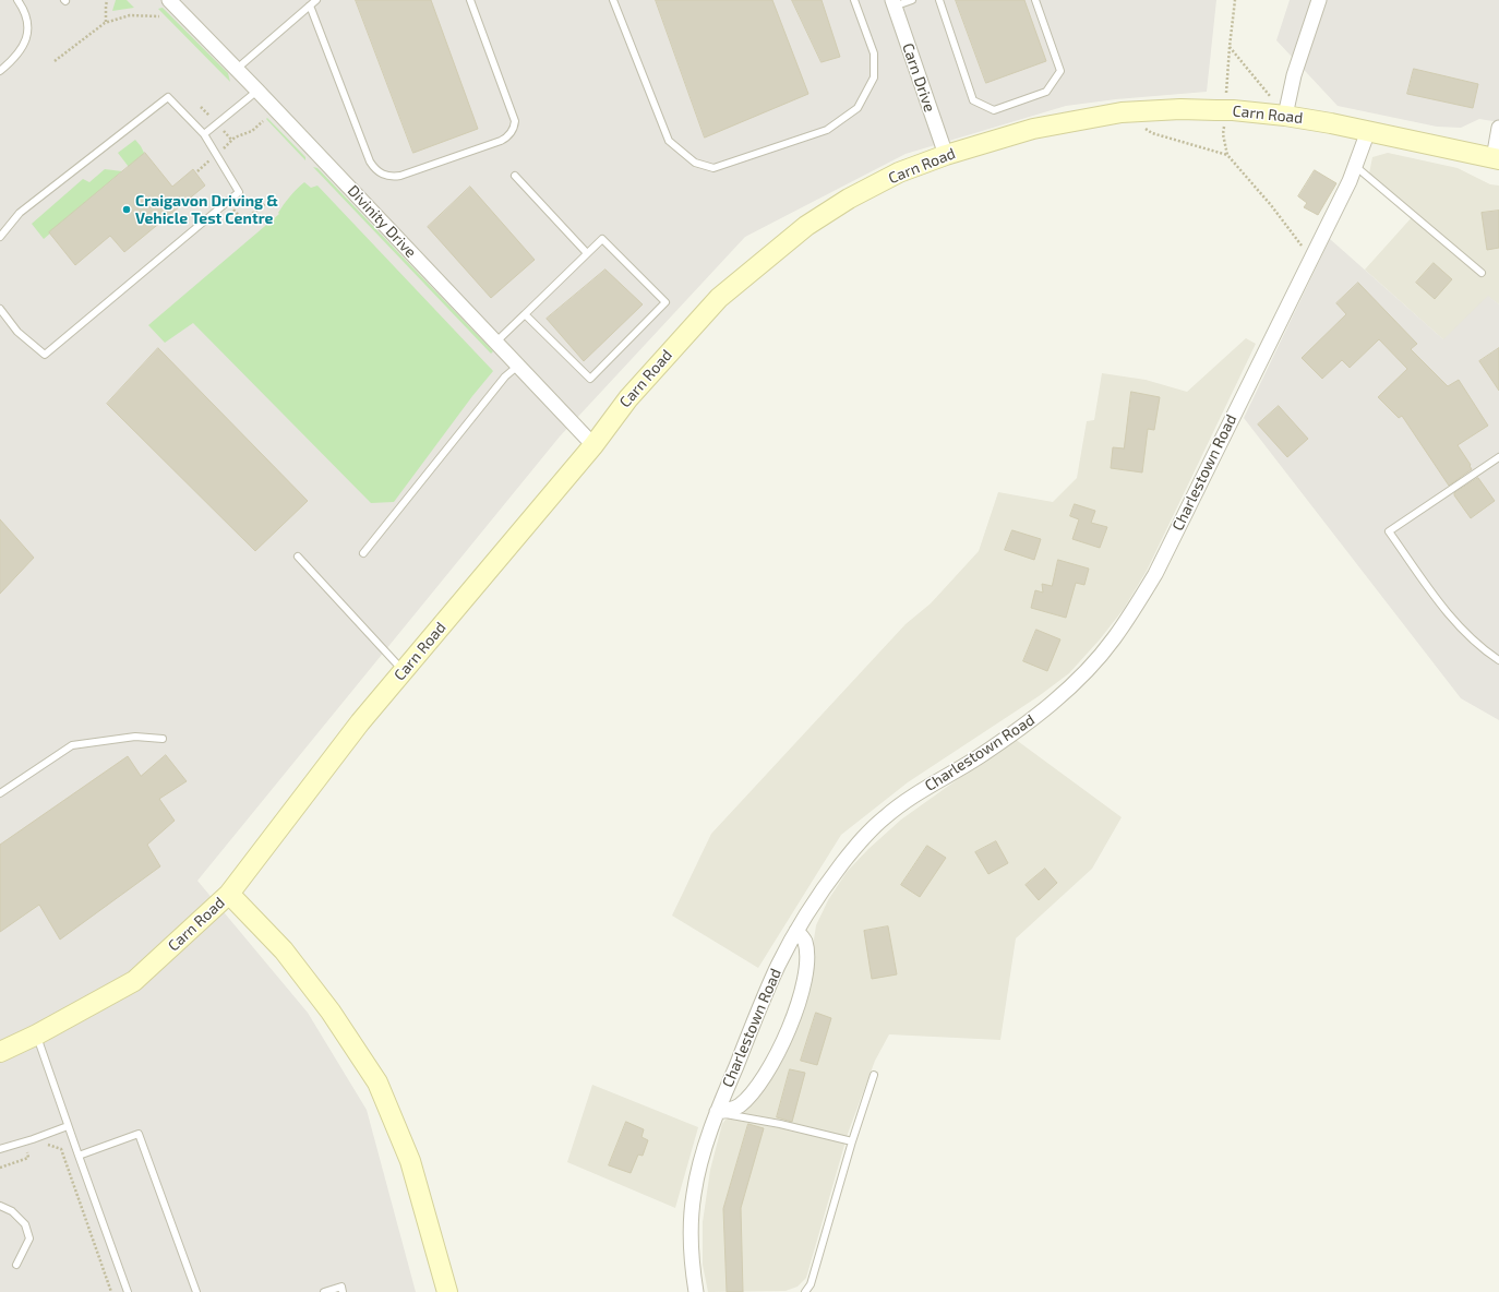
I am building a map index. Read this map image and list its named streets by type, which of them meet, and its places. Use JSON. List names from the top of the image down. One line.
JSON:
{"streets":{"main road":["Carn Road"],"street":["Carn Drive","Divinity Drive","Charlestown Road"]},"crossings":[["Carn Drive","Carn Road"],["Carn Road","Divinity Drive"],["Carn Road","Charlestown Road"]],"places":["Craigavon Driving & Vehicle Test Centre"]}
